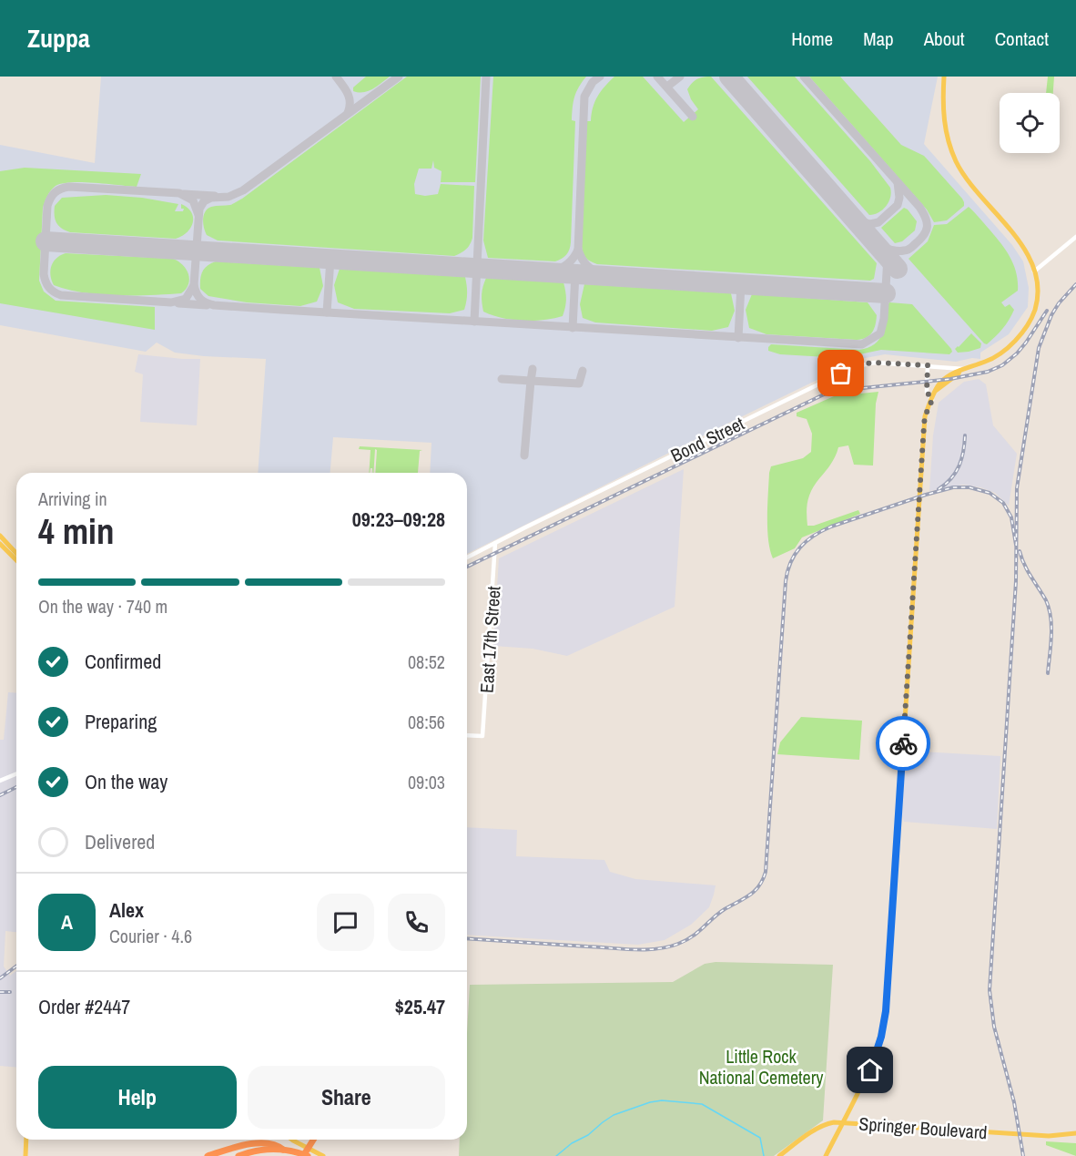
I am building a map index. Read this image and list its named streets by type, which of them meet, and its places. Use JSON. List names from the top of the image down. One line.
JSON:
{"streets":{"main road":["Springer Boulevard"],"street":["Bond Street","East 17th Street"]},"crossings":[["Bond Street","East 17th Street"]],"parks":["Little Rock National Cemetery"],"page":{"header":"Zuppa","nav":["Home","Map","About","Contact"],"heading":["4 min","Arriving in","09:23–09:28"],"panel":["Alex","Courier · 4.6","Order #2447","$25.47"],"bar":"On the way · 740 m","list":[["Confirmed","08:52"],["Preparing","08:56"],["On the way","09:03"],"Delivered"],"round":"A","buttons":["Help","Share"]}}
